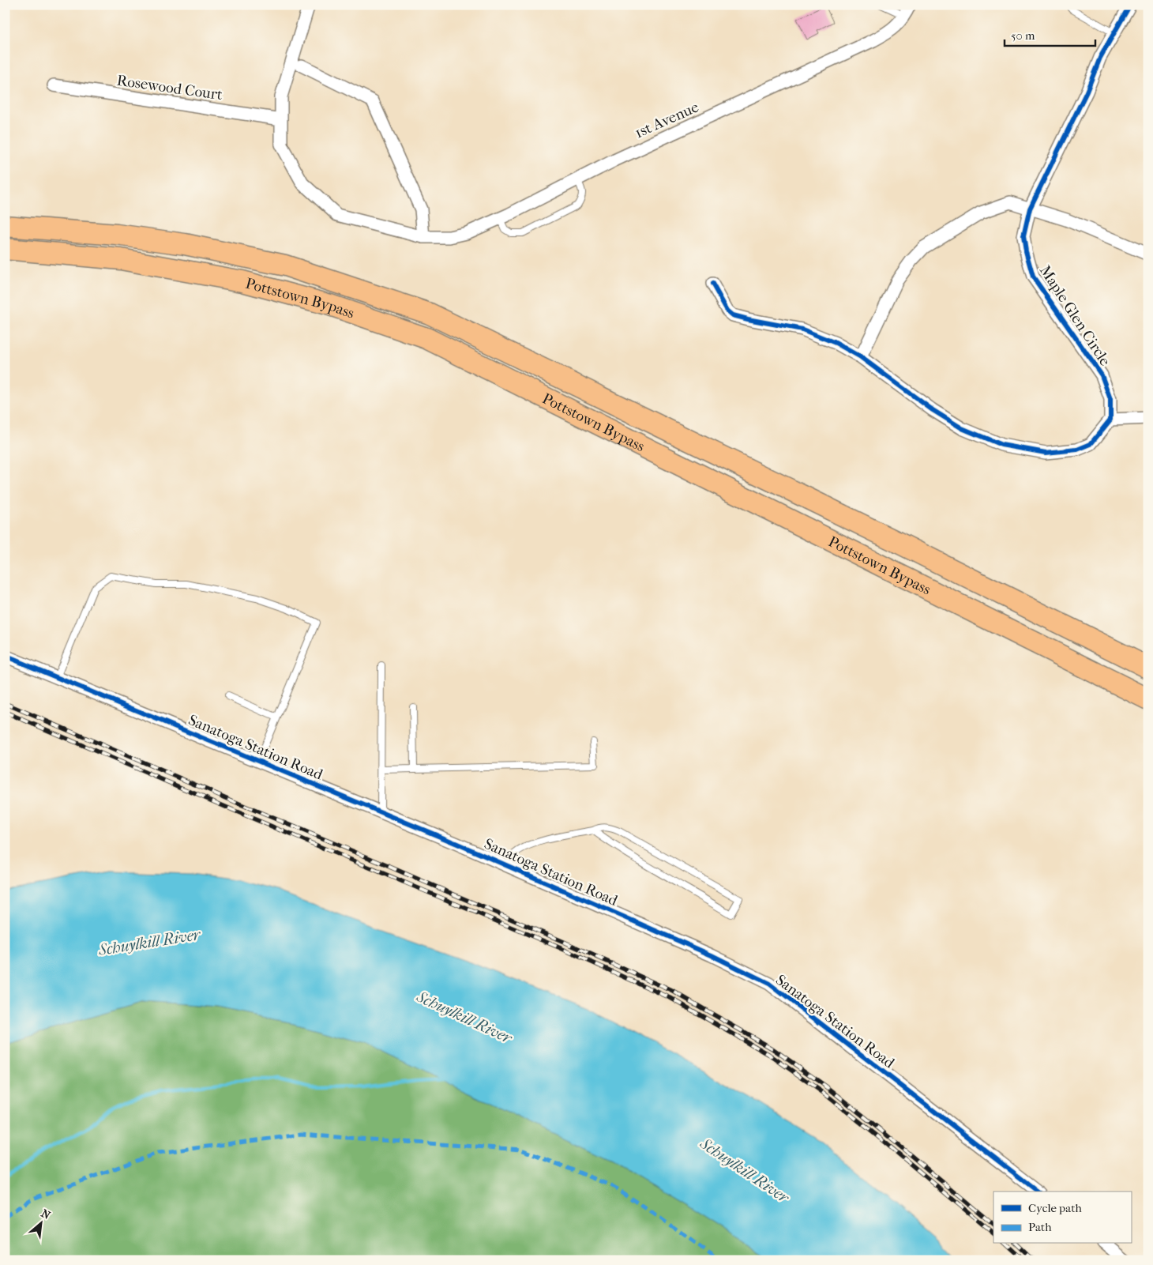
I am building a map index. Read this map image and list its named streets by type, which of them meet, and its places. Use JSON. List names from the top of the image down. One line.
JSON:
{"streets":{"highway":["Pottstown Bypass"],"street":["Rosewood Court","1st Avenue","Maple Glen Circle","Sanatoga Station Road"]},"crossings":[["Rosewood Court","1st Avenue"]],"water":["Schuylkill River"],"legend":["Cycle path","Path"],"scale_bar":"50 m","north":"top right"}
